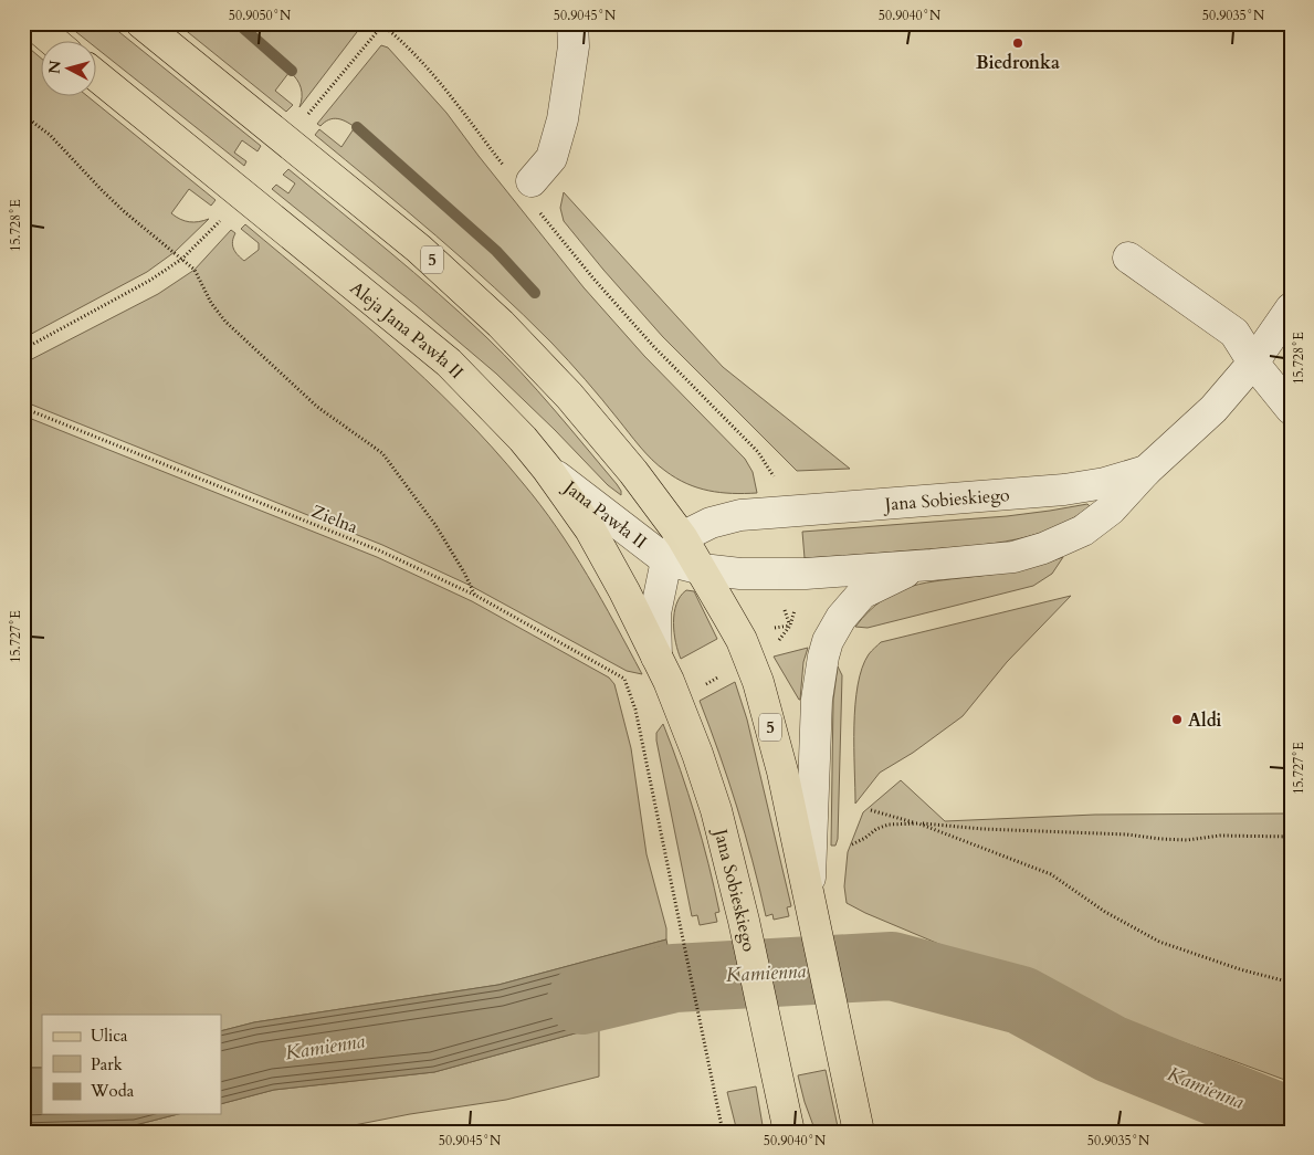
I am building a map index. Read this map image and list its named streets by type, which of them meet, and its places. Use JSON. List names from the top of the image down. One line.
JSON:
{"streets":{"main road":["5","Aleja Jana Pawła II","Jana Sobieskiego"],"street":["Jana Pawła II"],"path":["Zielna"]},"crossings":[["5","Jana Sobieskiego"],["5","Jana Pawła II"],["Aleja Jana Pawła II","Jana Sobieskiego"],["Aleja Jana Pawła II","Jana Pawła II"],["Jana Sobieskiego","Jana Pawła II"]],"water":["Kamienna"],"places":["Biedronka","Aldi"],"legend":["Ulica","Park","Woda"],"north":"left","coordinates":["50.9050°N","50.9045°N","50.9040°N","50.9035°N","15.728°E","15.727°E"]}
